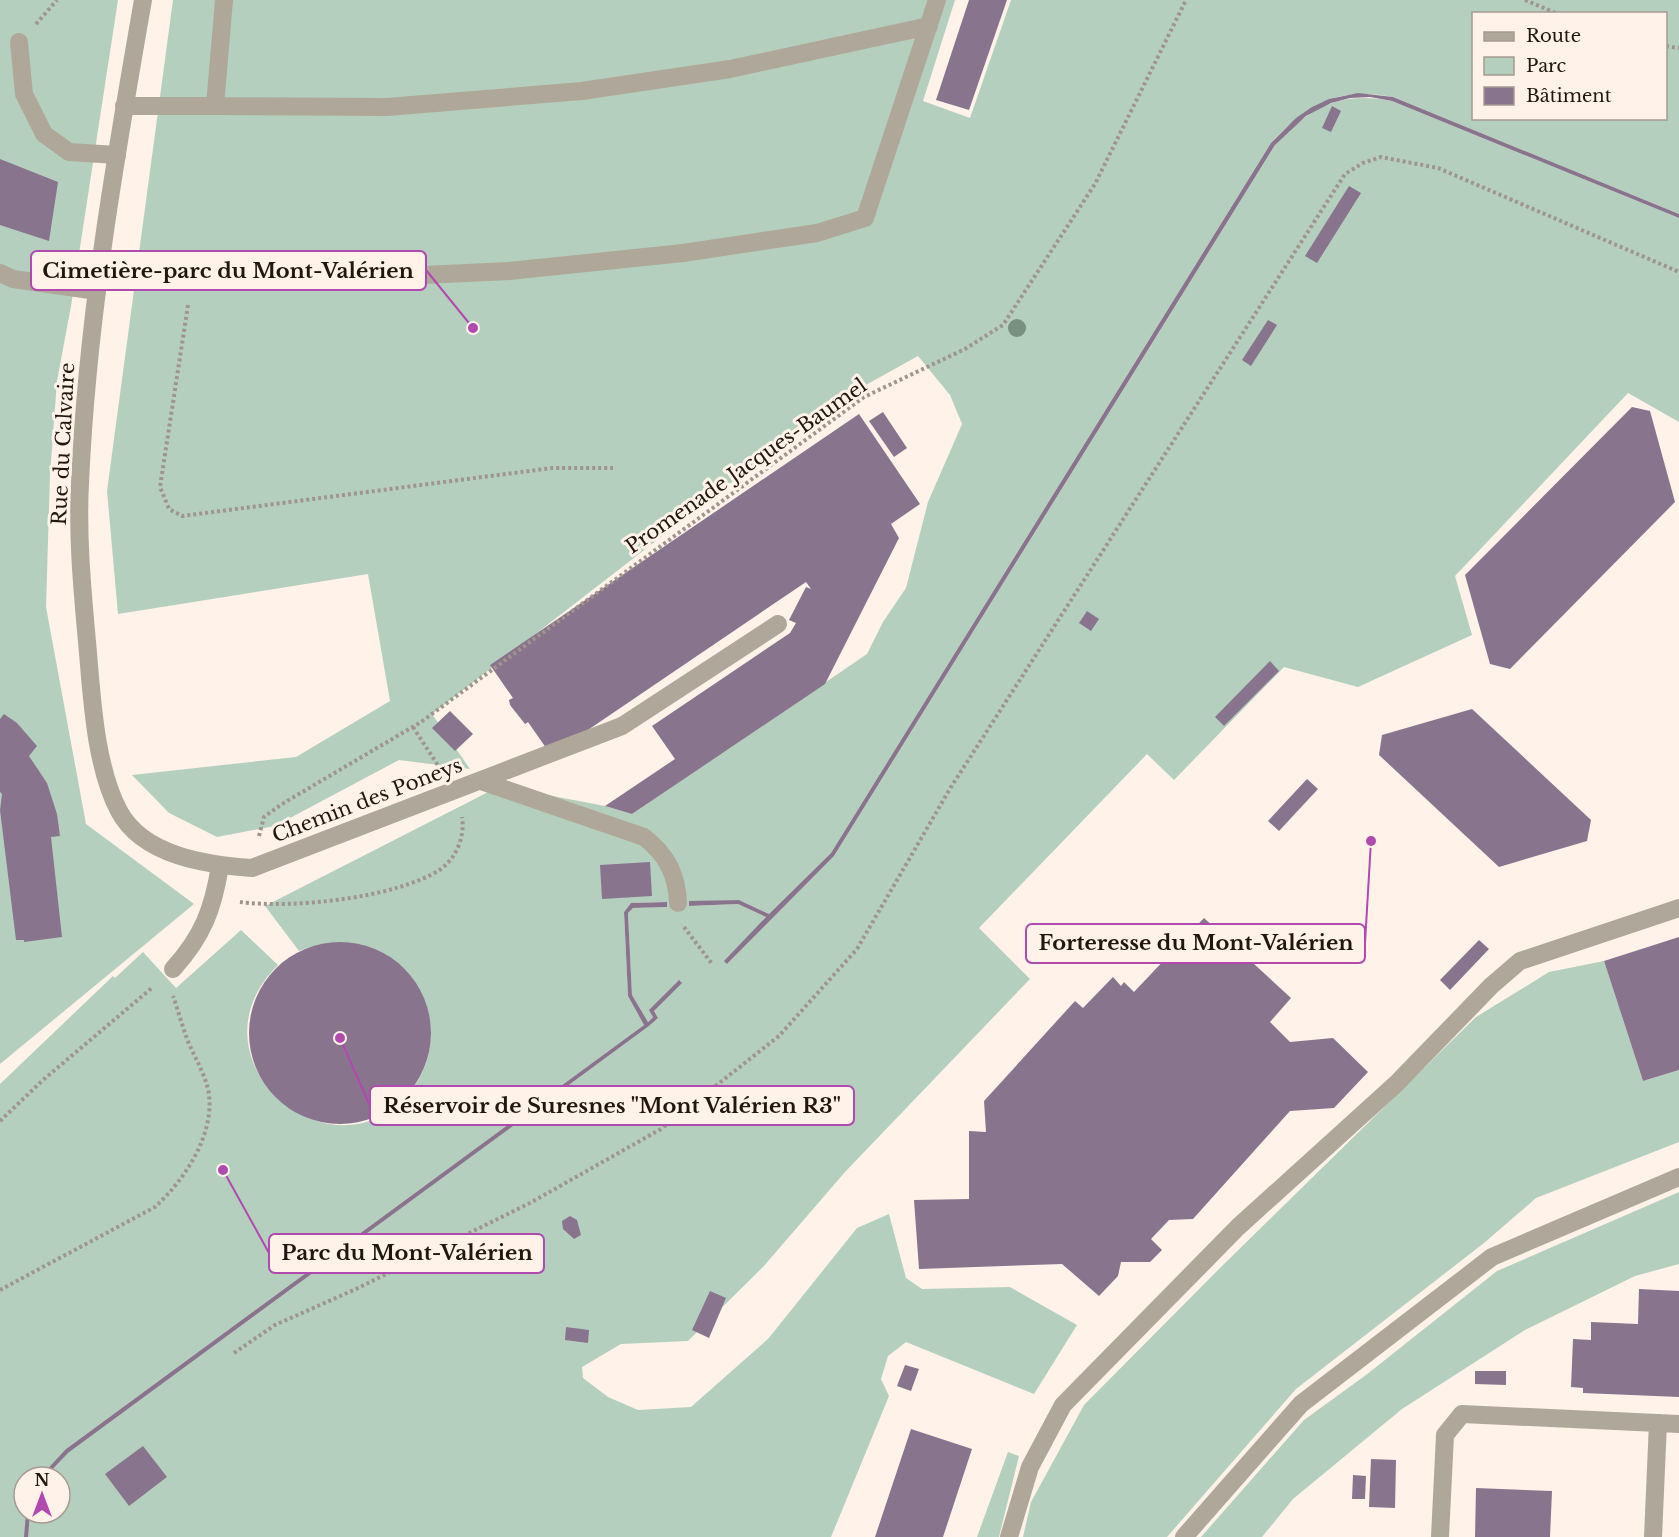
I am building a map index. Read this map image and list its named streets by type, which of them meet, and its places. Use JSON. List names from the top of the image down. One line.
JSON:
{"streets":{"street":["Rue du Calvaire","Chemin des Poneys"],"path":["Promenade Jacques-Baumel"]},"crossings":[["Rue du Calvaire","Chemin des Poneys"]],"places":["Cimetière-parc du Mont-Valérien","Forteresse du Mont-Valérien","Réservoir de Suresnes \"Mont Valérien R3\"","Parc du Mont-Valérien"],"legend":["Route","Parc","Bâtiment"],"north":"top"}
